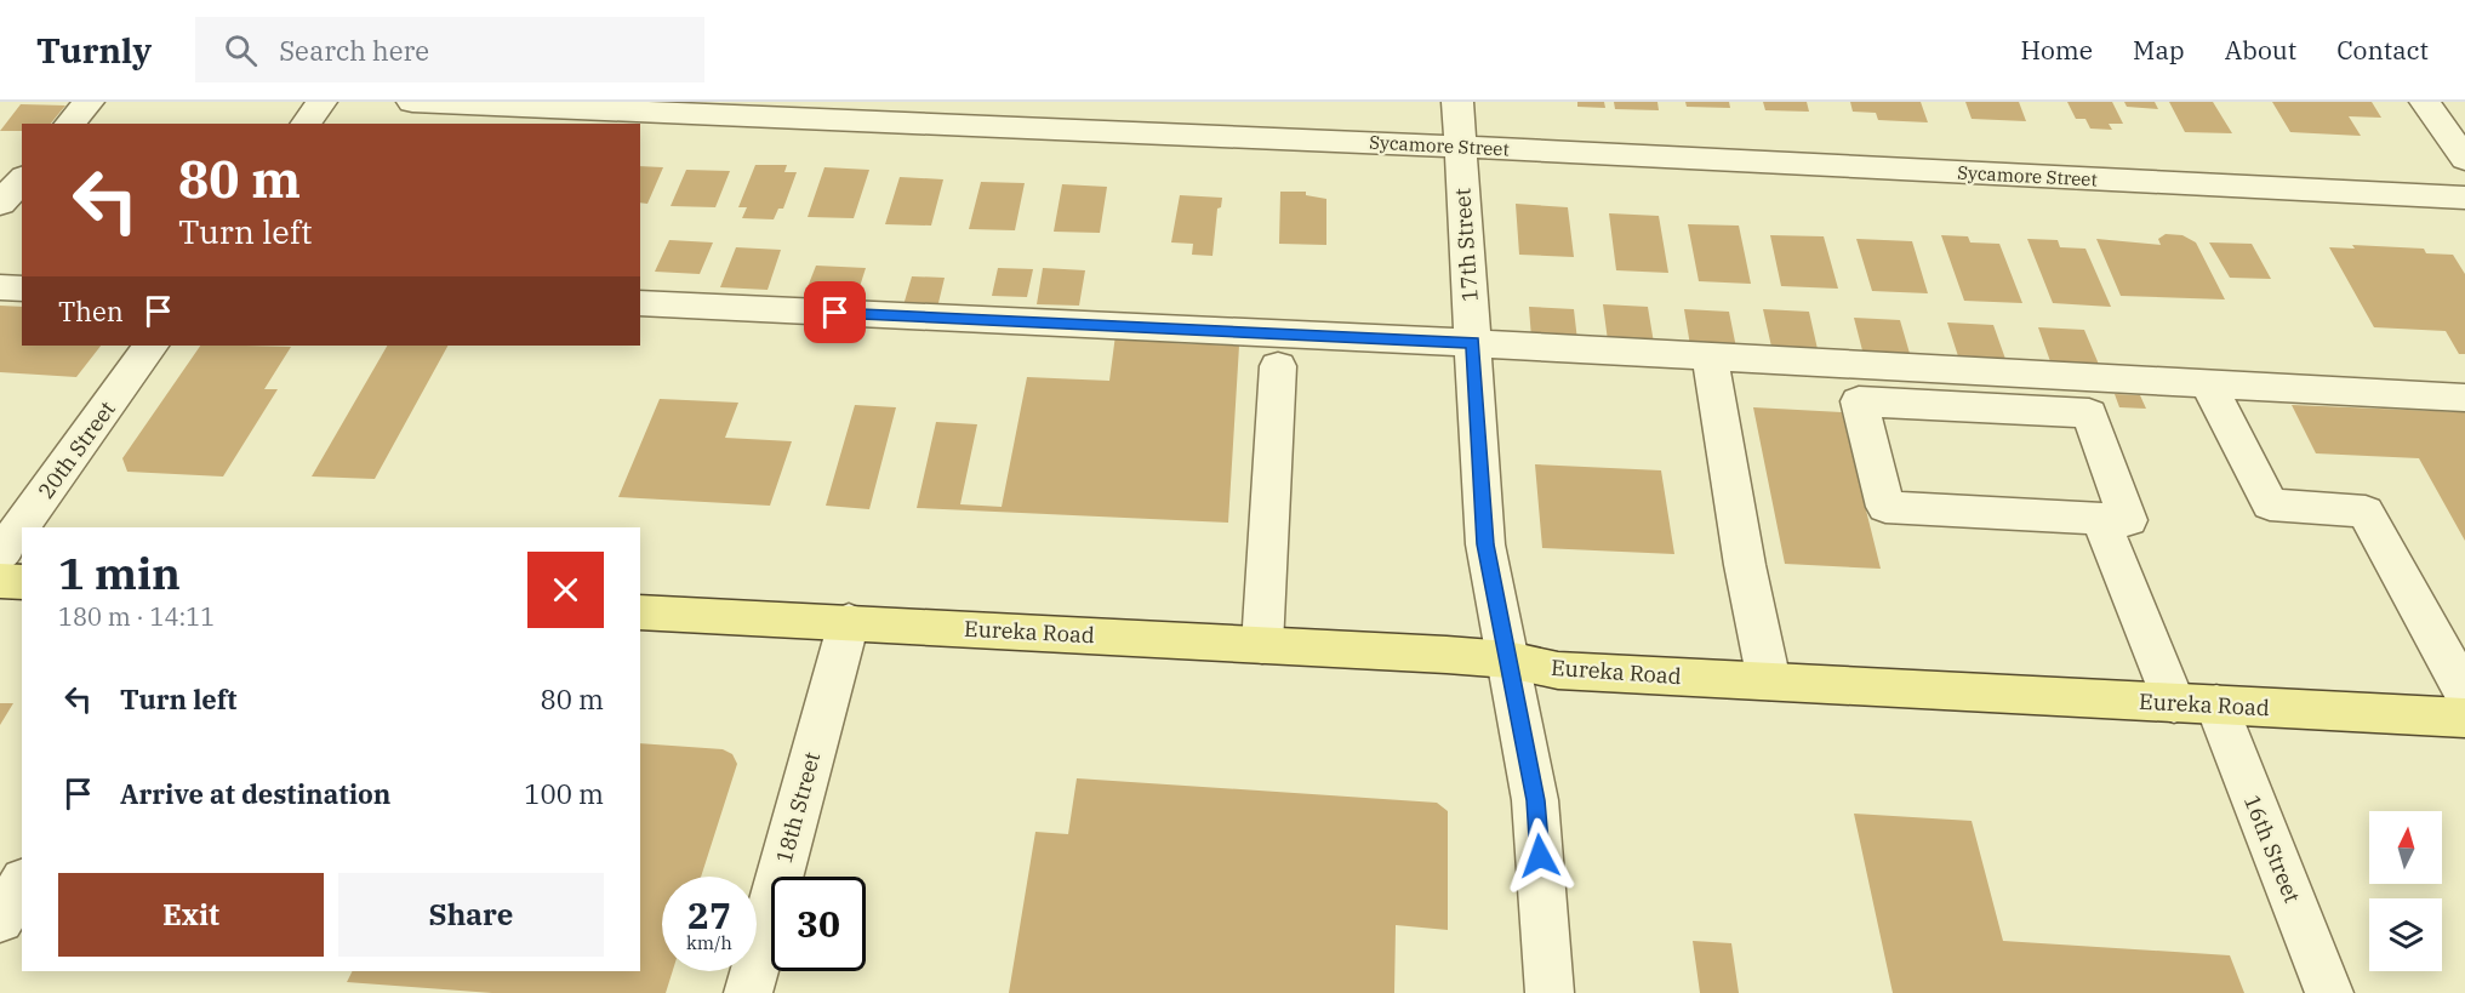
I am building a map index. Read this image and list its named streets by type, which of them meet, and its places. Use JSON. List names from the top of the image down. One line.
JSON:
{"streets":{"main road":["Eureka Road"],"street":["Sycamore Street","17th Street","20th Street","18th Street","16th Street"]},"crossings":[["Sycamore Street","17th Street"],["17th Street","Eureka Road"],["Eureka Road","18th Street"],["Eureka Road","16th Street"]],"north":"top","page":{"header":"Turnly","search":"Search here","nav":["Home","Map","About","Contact"],"turn":["80 m","Turn left"],"then":"Then","heading":["1 min","180 m · 14:11"],"list":[{"name":"Turn left","value":"80 m"},{"name":"Arrive at destination","value":"100 m"}],"buttons":["Exit","Share"],"speed":"27 km/h","limit":"30"}}
